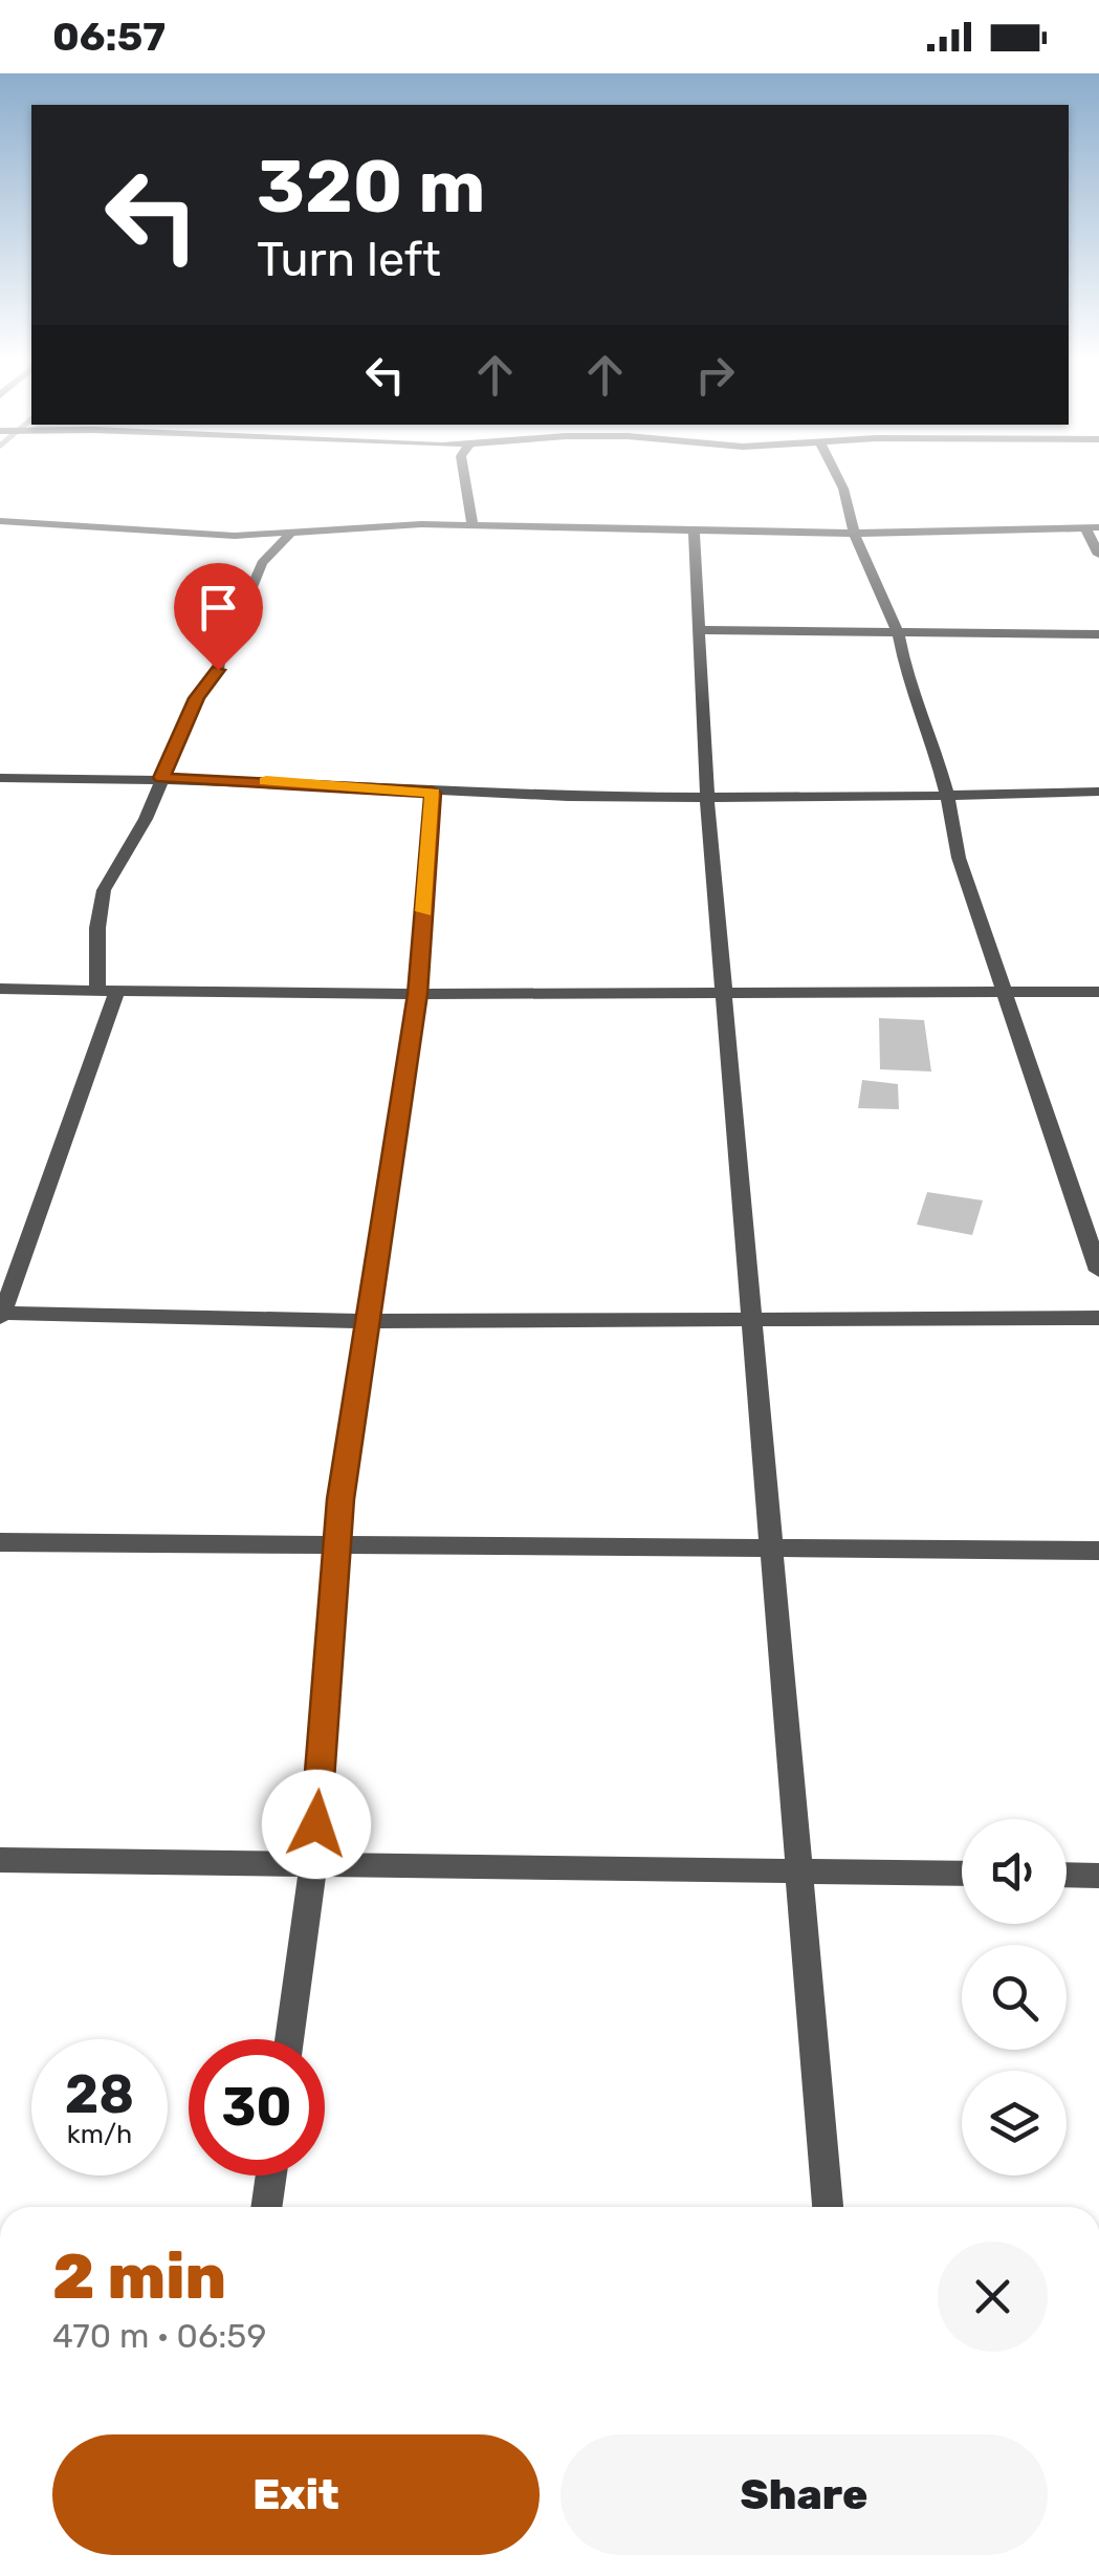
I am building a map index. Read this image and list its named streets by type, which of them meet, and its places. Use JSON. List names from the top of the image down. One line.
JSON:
{"page":{"status":"06:57","turn":["320 m","Turn left"],"speed":"28 km/h","limit":"30","heading":["2 min","470 m · 06:59"],"buttons":["Exit","Share"]}}
